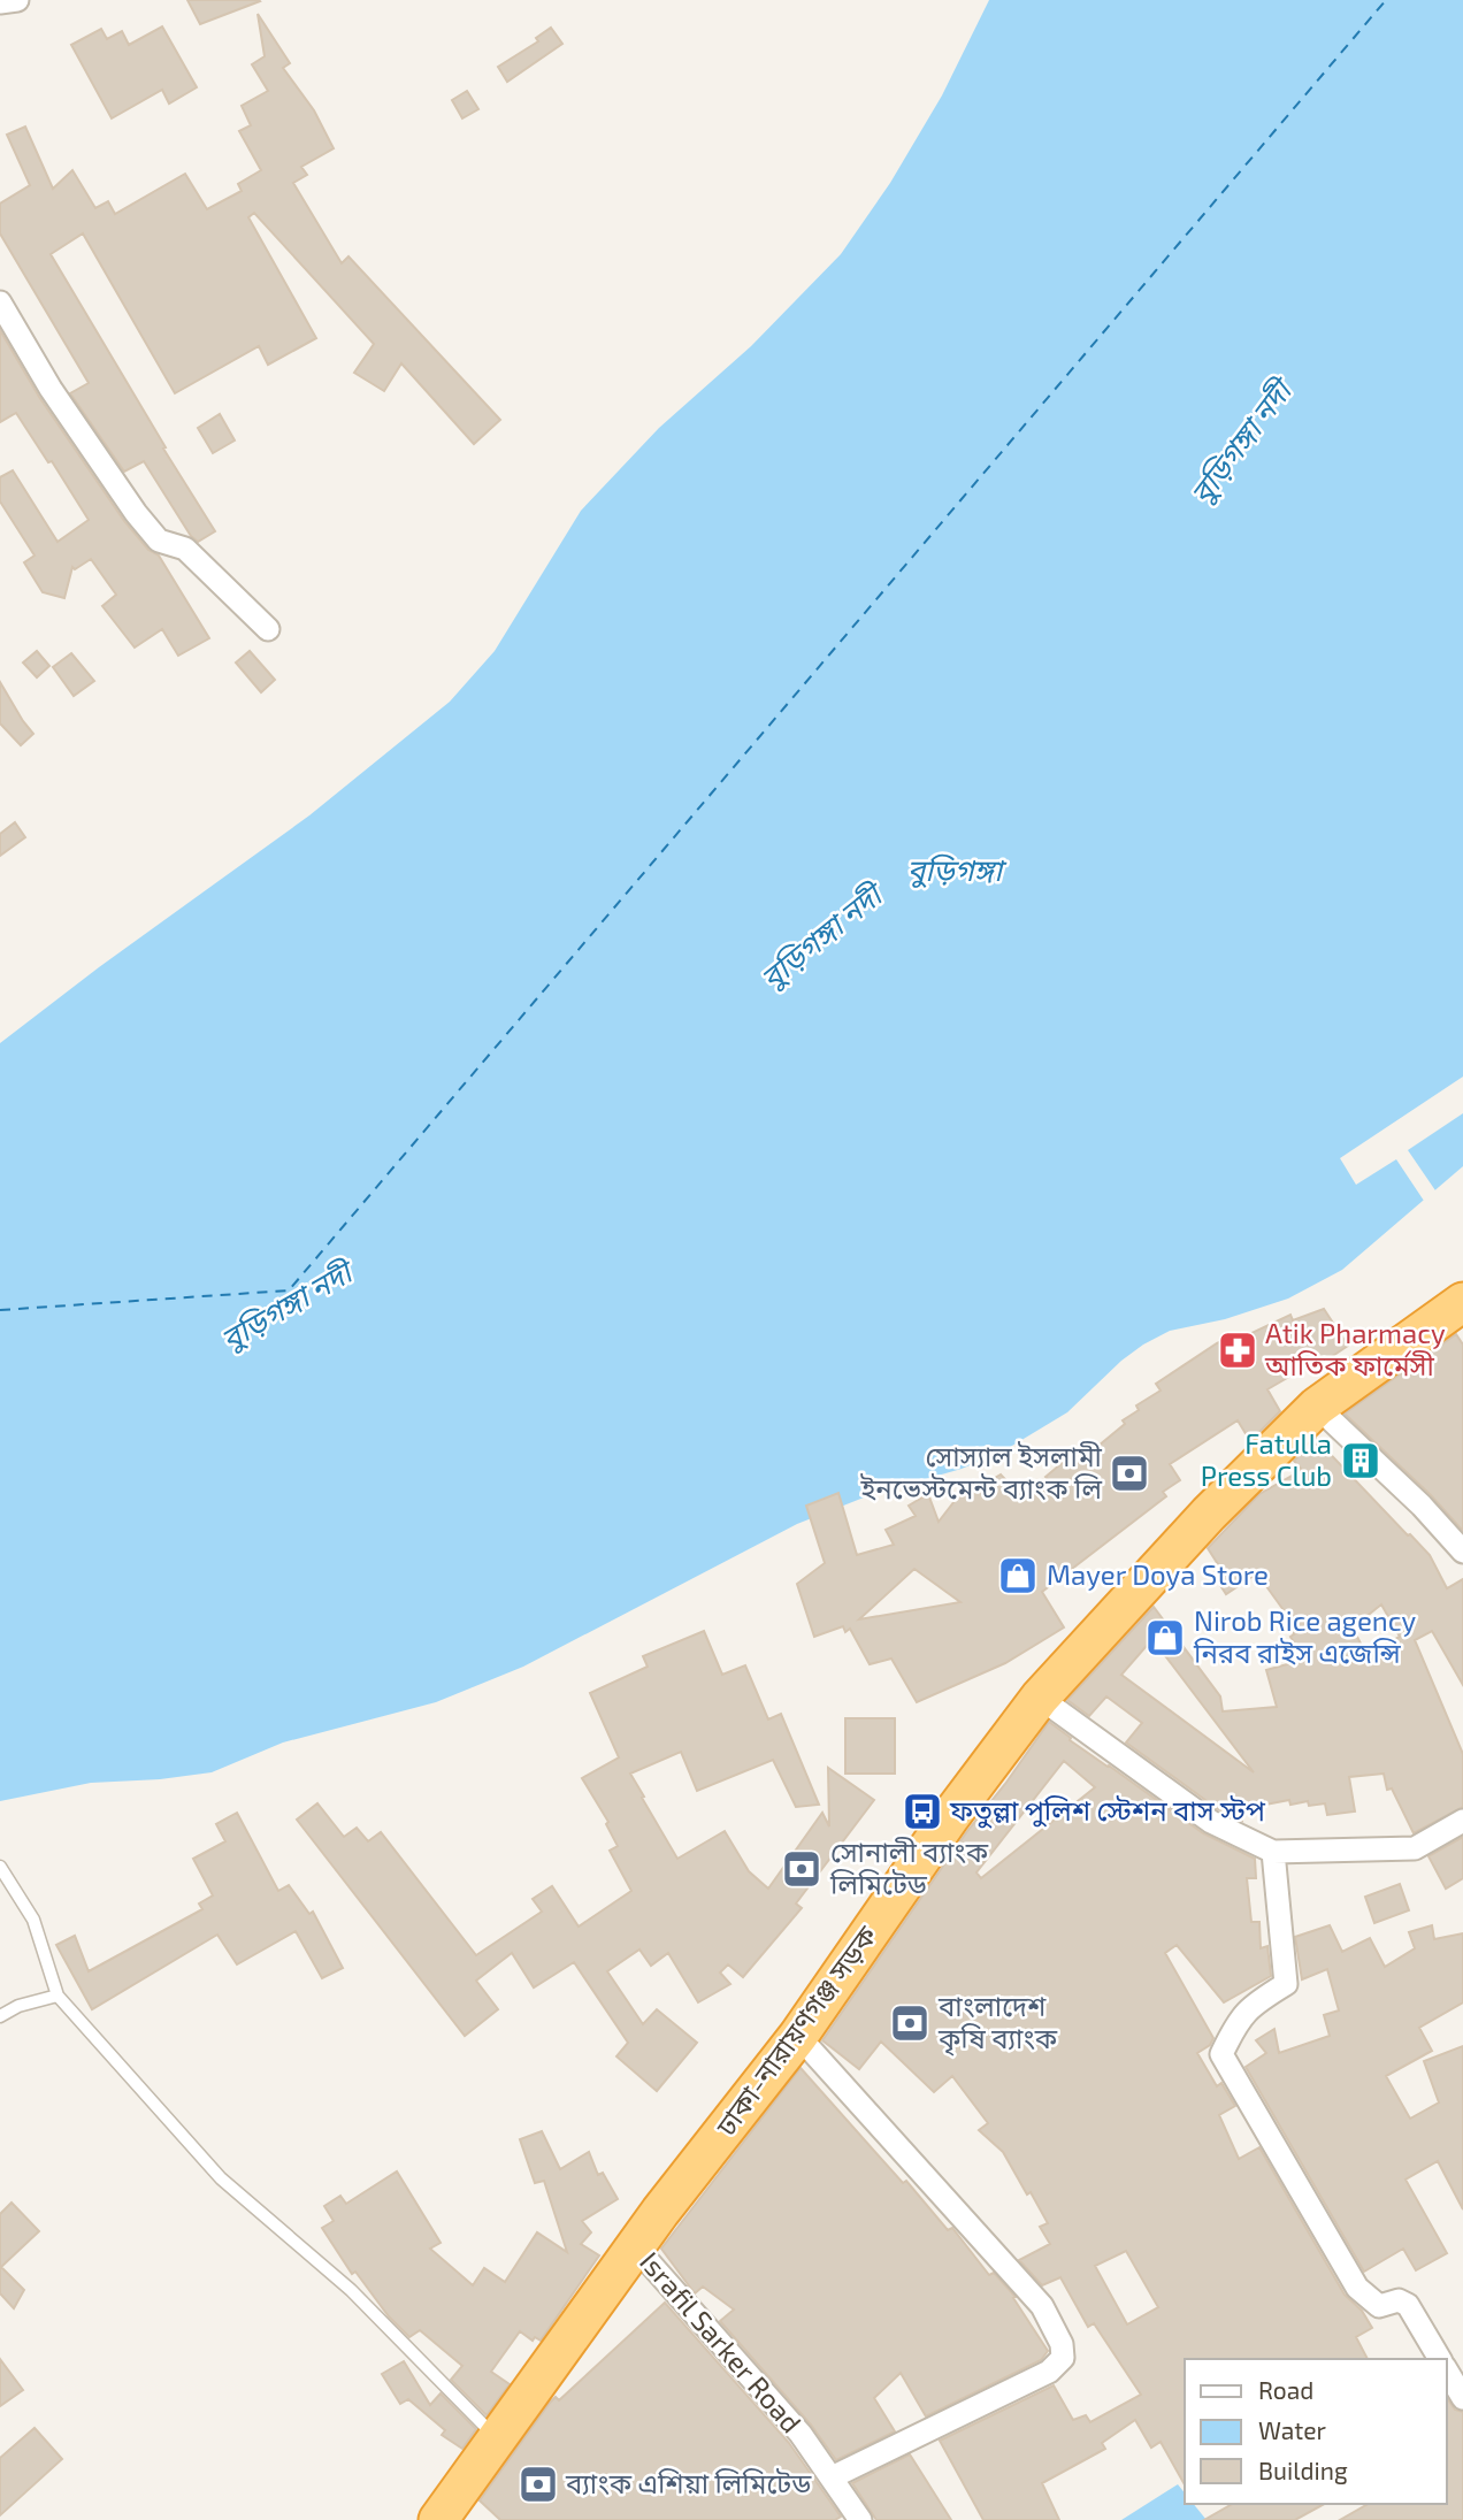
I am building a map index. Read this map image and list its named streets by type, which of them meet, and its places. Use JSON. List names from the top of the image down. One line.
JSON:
{"streets":{"highway":["ঢাকা-নারায়ণগঞ্জ সড়ক"],"street":["Israfil Sarker Road"]},"crossings":[["ঢাকা-নারায়ণগঞ্জ সড়ক","Israfil Sarker Road"]],"water":["বুড়িগঙ্গা নদী","বুড়িগঙ্গা"],"places":{"pharmacy":["Atik Pharmacy আতিক ফার্মেসী"],"building":["Fatulla Press Club"],"bank":["সোস্যাল ইসলামী ইনভেস্টমেন্ট ব্যাংক লি","সোনালী ব্যাংক লিমিটেড","বাংলাদেশ কৃষি ব্যাংক","ব্যাংক এশিয়া লিমিটেড"],"shop":["Mayer Doya Store","Nirob Rice agency নিরব রাইস এজেন্সি"],"bus stop":["ফতুল্লা পুলিশ স্টেশন বাস স্টপ"]},"legend":["Road","Water","Building"]}
